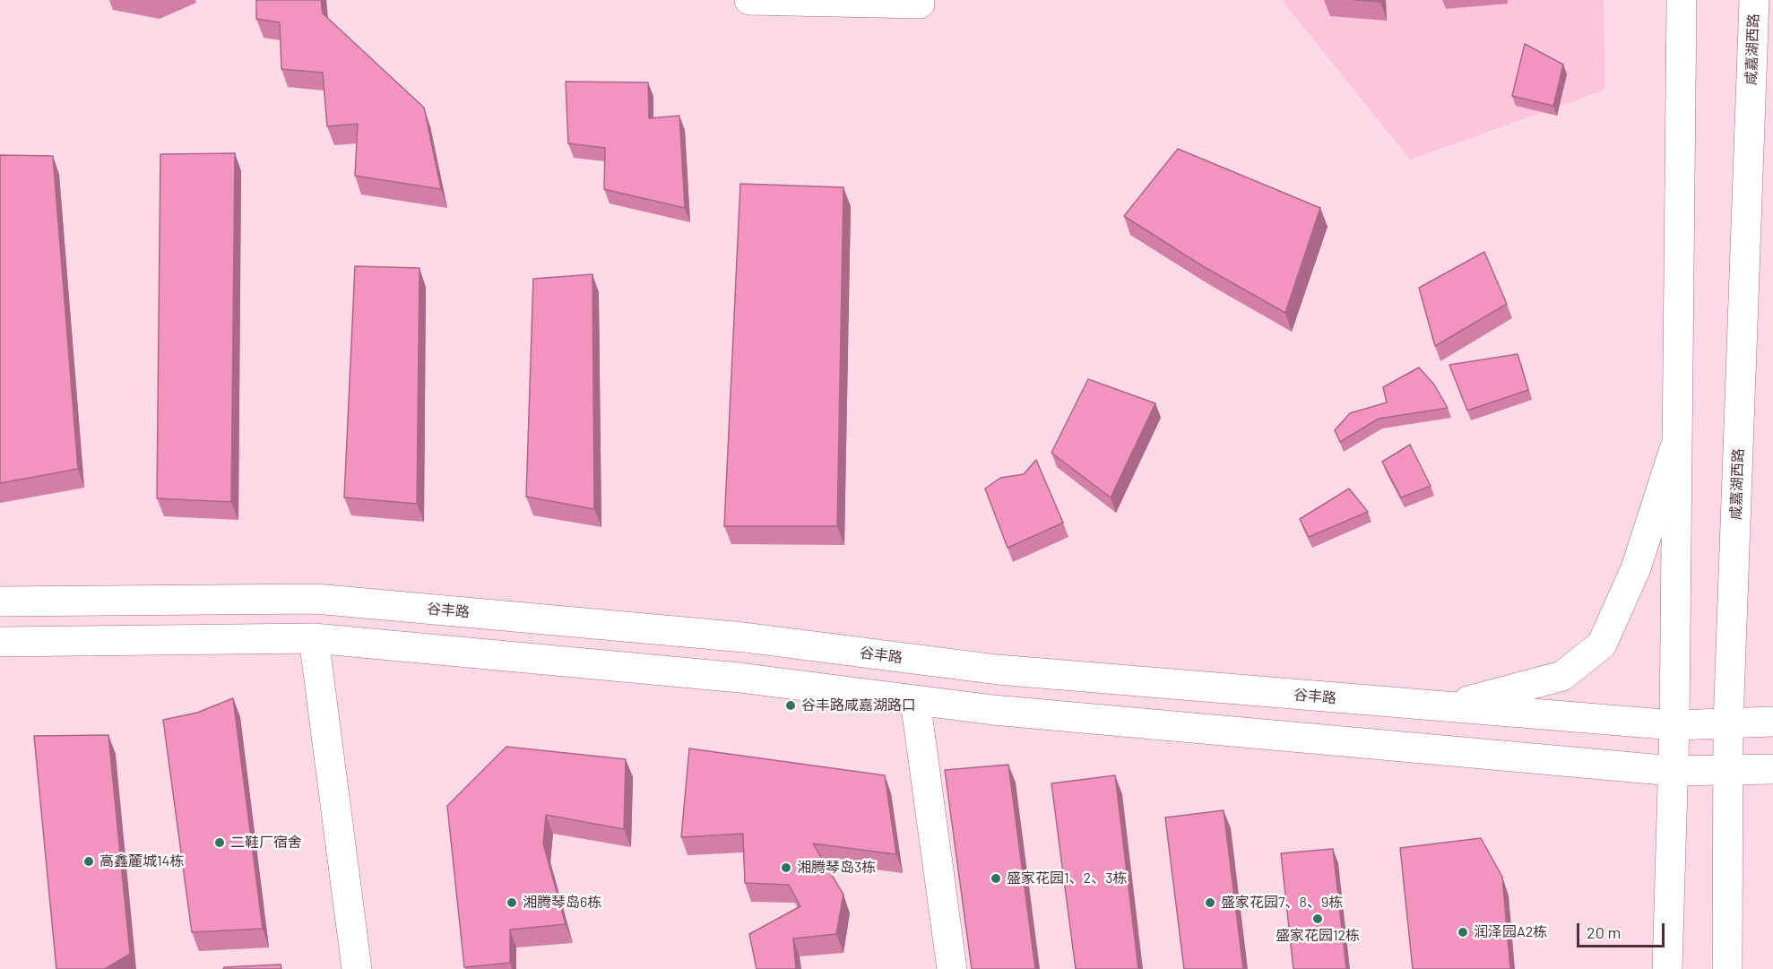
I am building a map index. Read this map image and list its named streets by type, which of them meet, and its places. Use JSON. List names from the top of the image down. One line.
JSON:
{"streets":{"street":["咸嘉湖西路","谷丰路"]},"crossings":[["咸嘉湖西路","谷丰路"]],"places":["谷丰路咸嘉湖路口","二鞋厂宿舍","高鑫麓城14栋","湘腾琴岛3栋","盛家花园1、2、3栋","湘腾琴岛6栋","盛家花园7、8、9栋","盛家花园12栋","润泽园A2栋"],"scale_bar":"20 m"}
